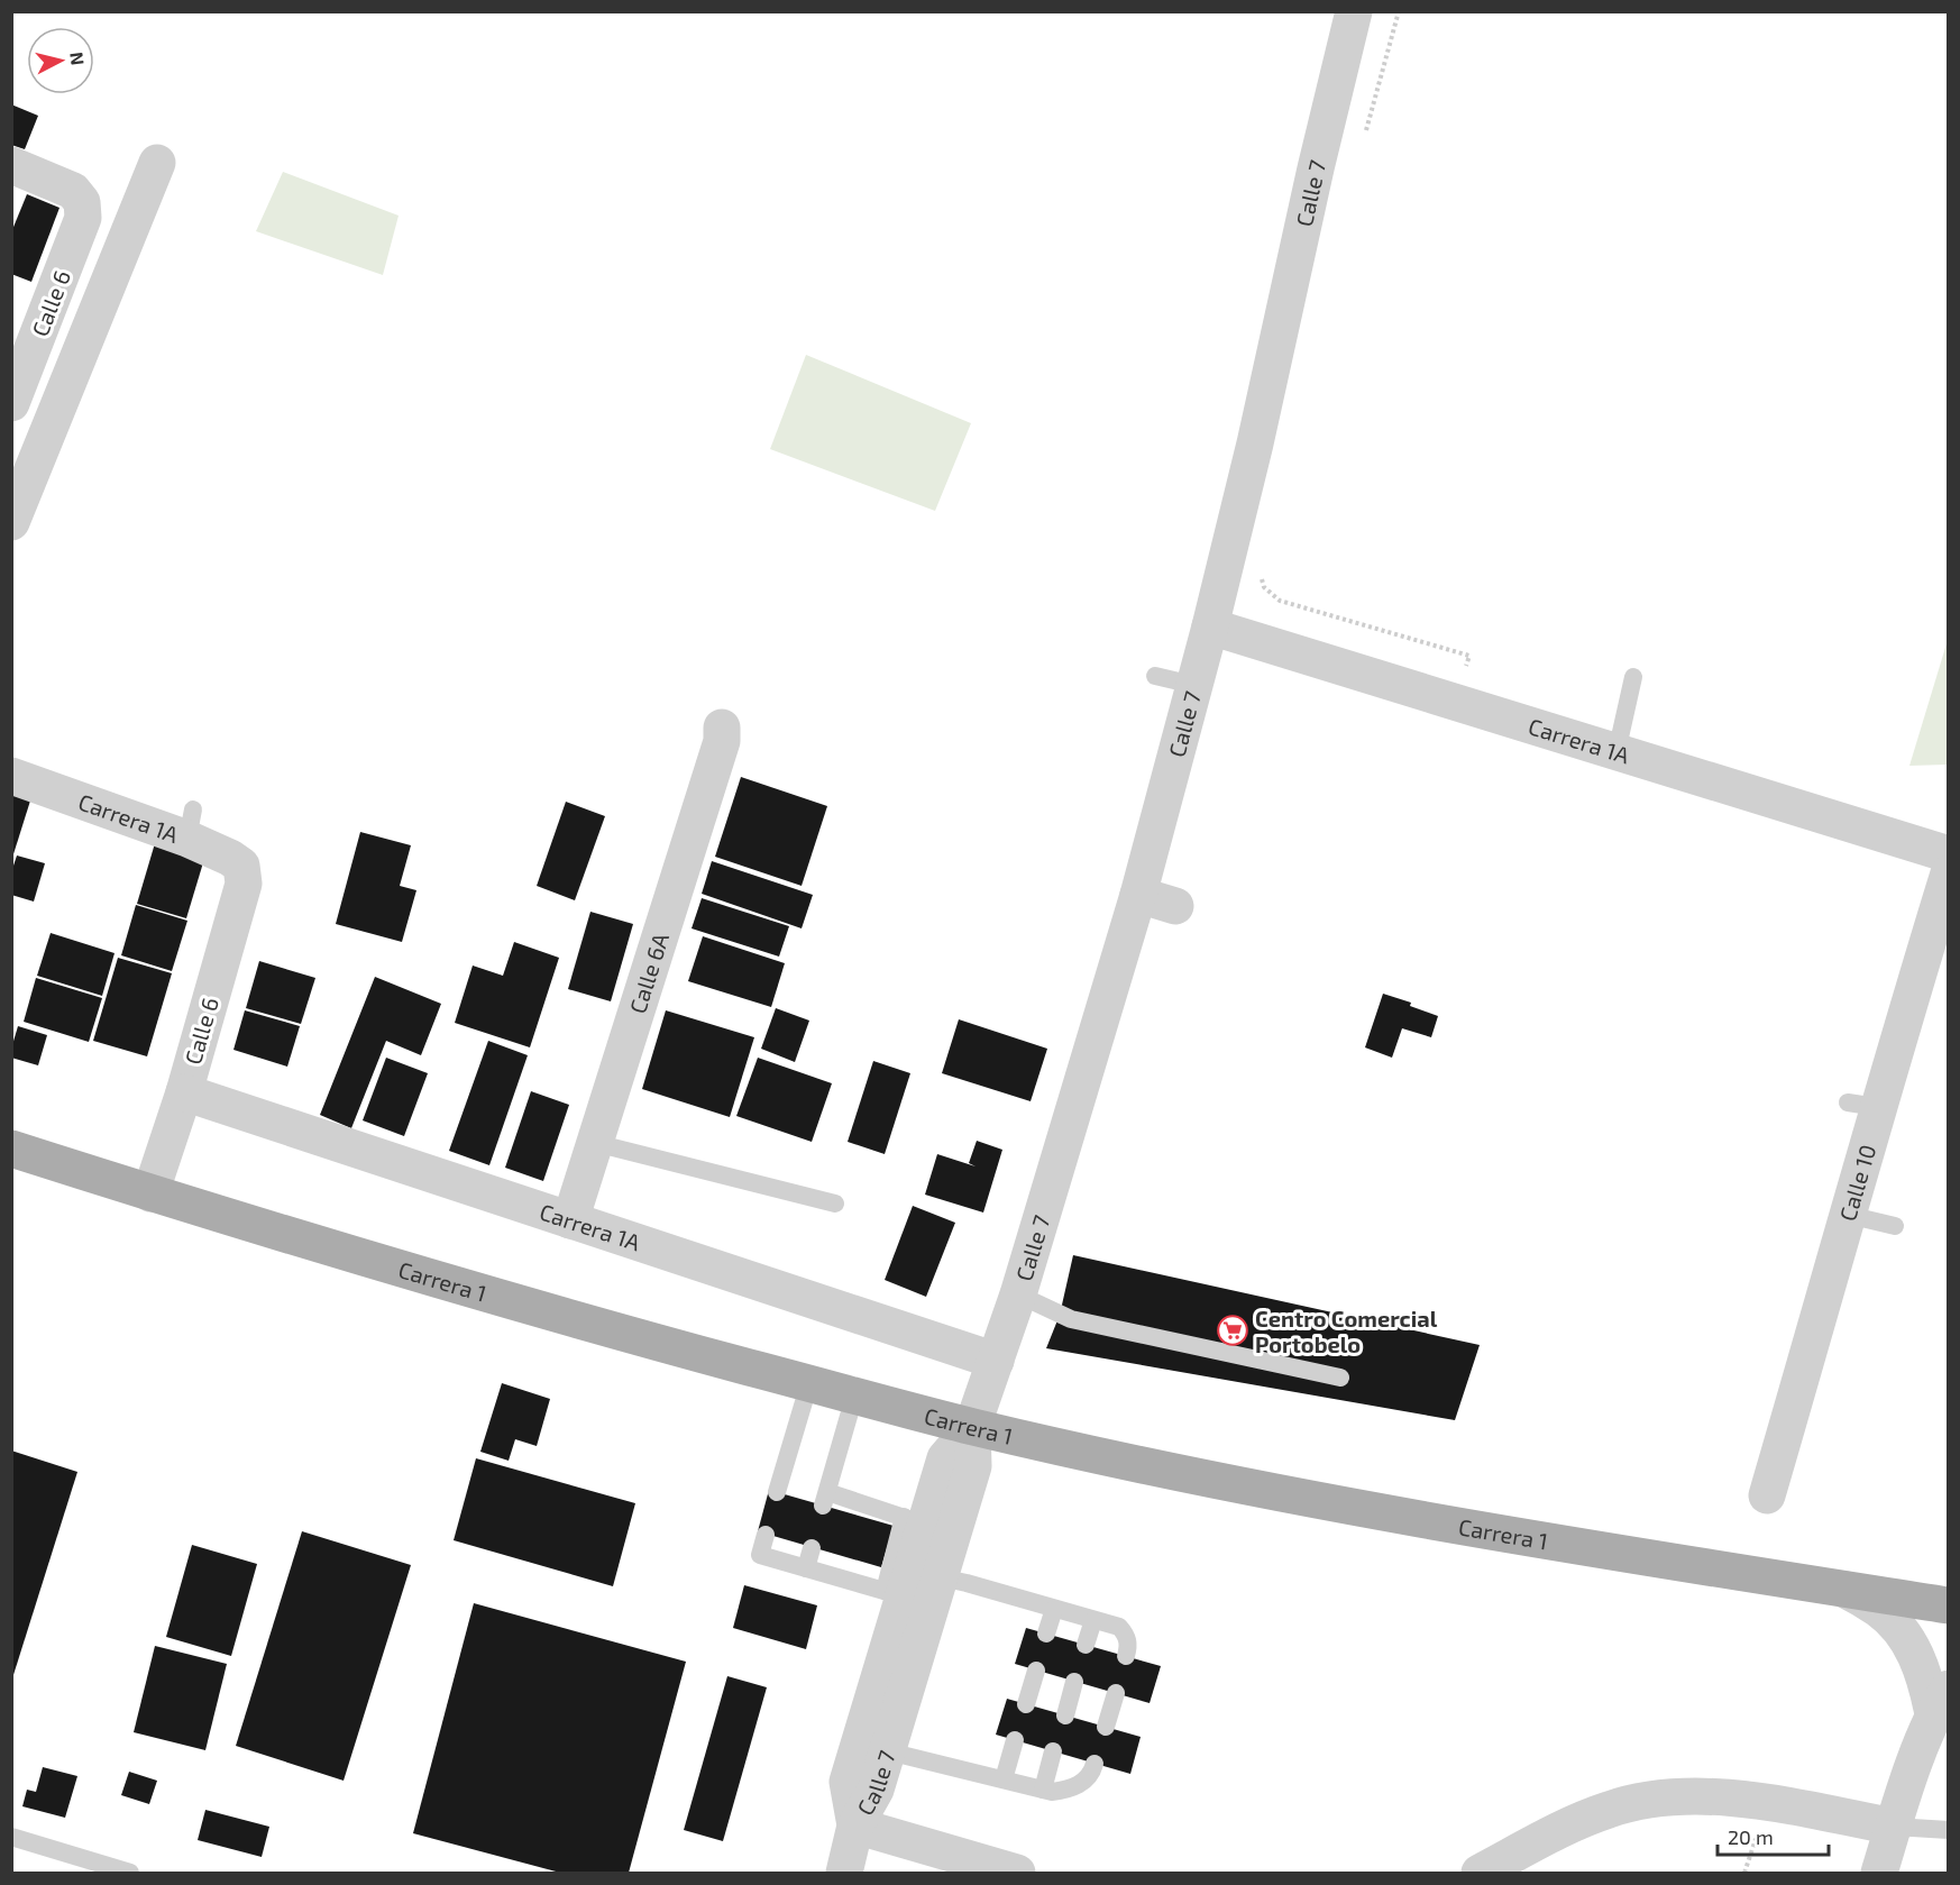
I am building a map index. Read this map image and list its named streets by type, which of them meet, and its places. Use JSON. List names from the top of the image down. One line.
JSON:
{"streets":{"main road":["Carrera 1"],"street":["Calle 7","Calle 6","Carrera 1A","Calle 6A","Calle 10"]},"crossings":[["Calle 7","Carrera 1A"],["Calle 7","Carrera 1"],["Calle 6","Carrera 1A"],["Calle 6","Carrera 1"],["Carrera 1A","Calle 6A"]],"places":{"supermarket":["Centro Comercial Portobelo"]},"scale_bar":"20 m","north":"right"}
